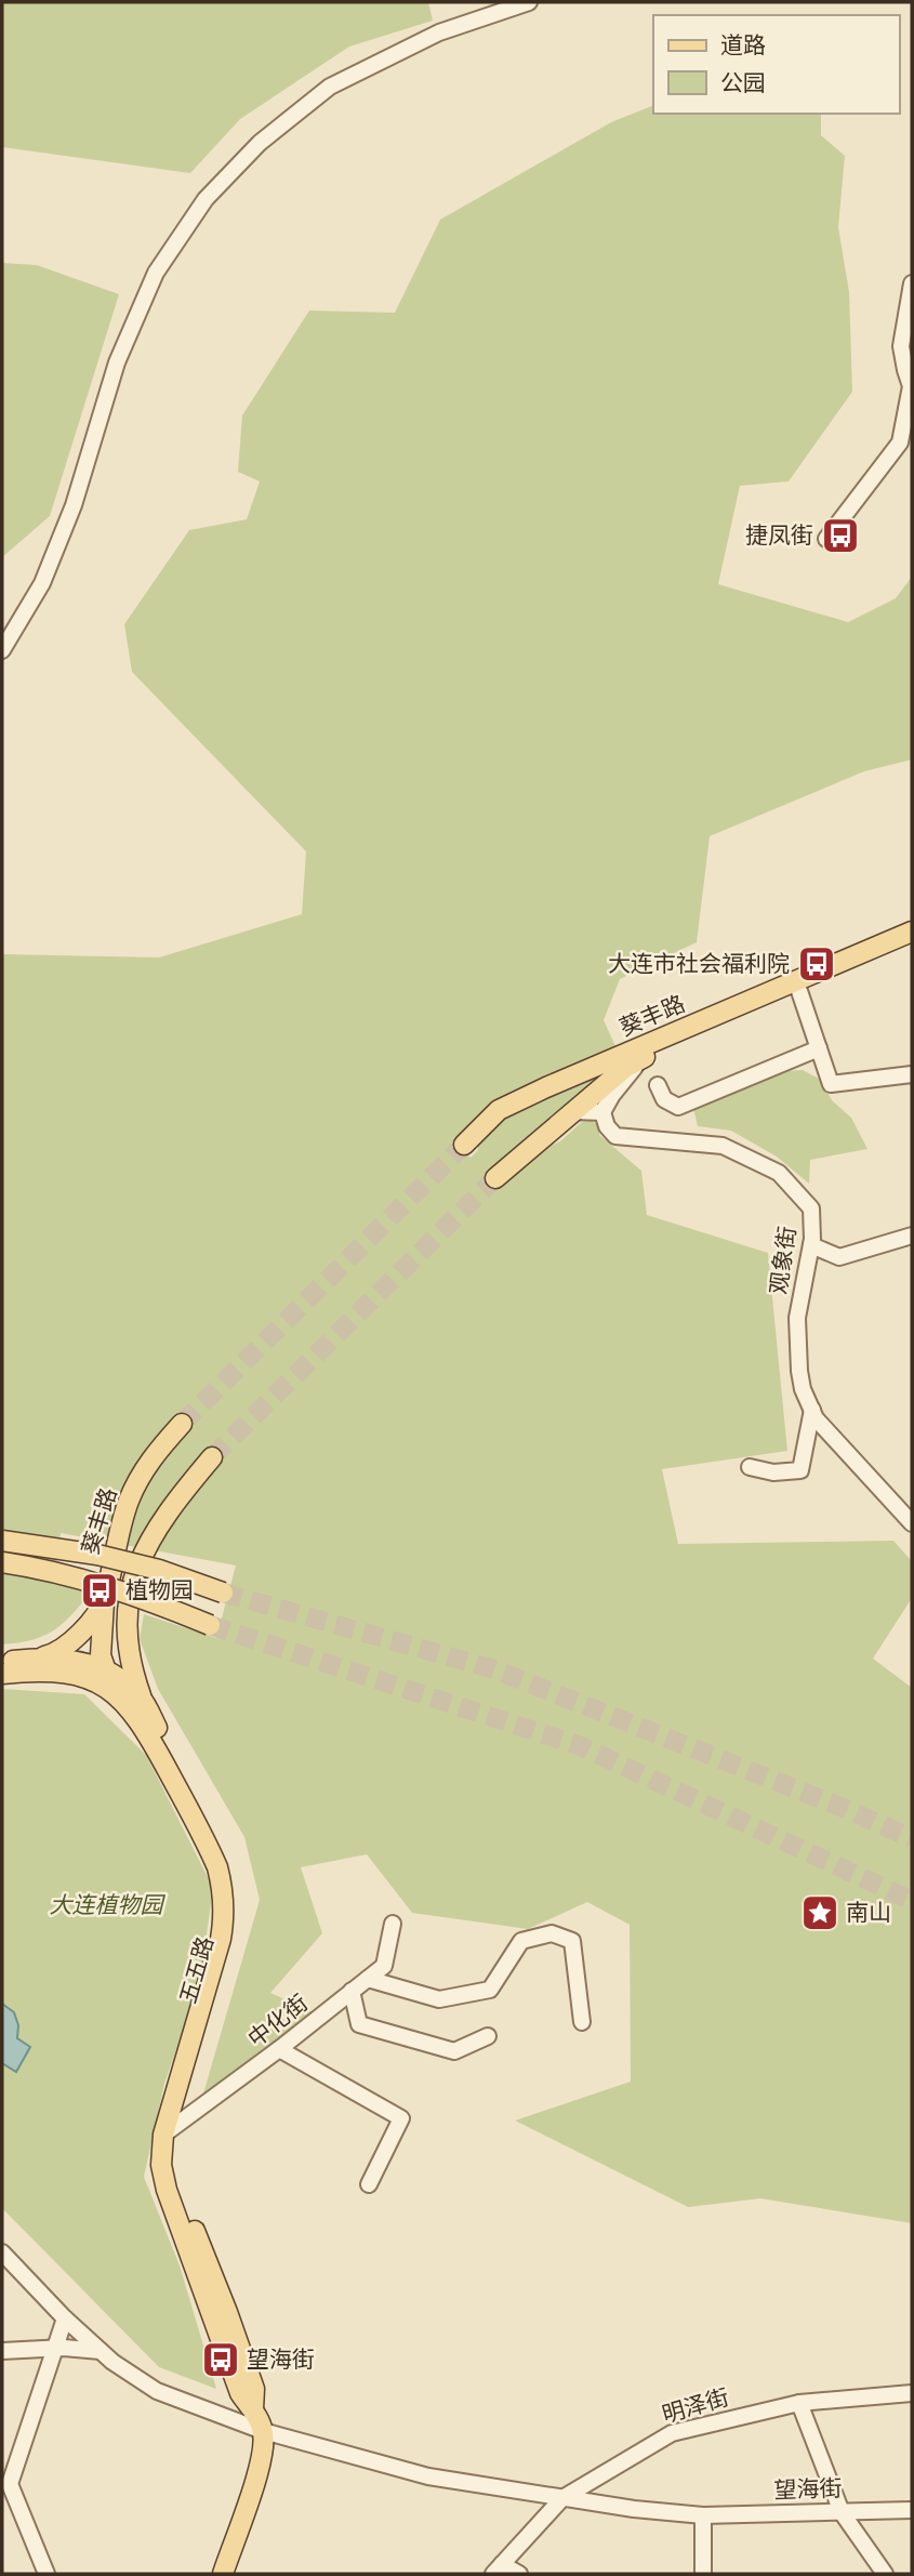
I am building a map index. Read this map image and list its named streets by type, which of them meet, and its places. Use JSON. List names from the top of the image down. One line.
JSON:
{"streets":{"main road":["葵丰路","五五路"],"street":["观象街","中化街","明泽街","望海街"]},"crossings":[["葵丰路","五五路"],["五五路","中化街"],["五五路","望海街"],["明泽街","望海街"]],"parks":["大连植物园"],"places":{"bus stop":["捷凤街","大连市社会福利院","植物园","望海街"],"place":["南山"]},"legend":["道路","公园"]}
